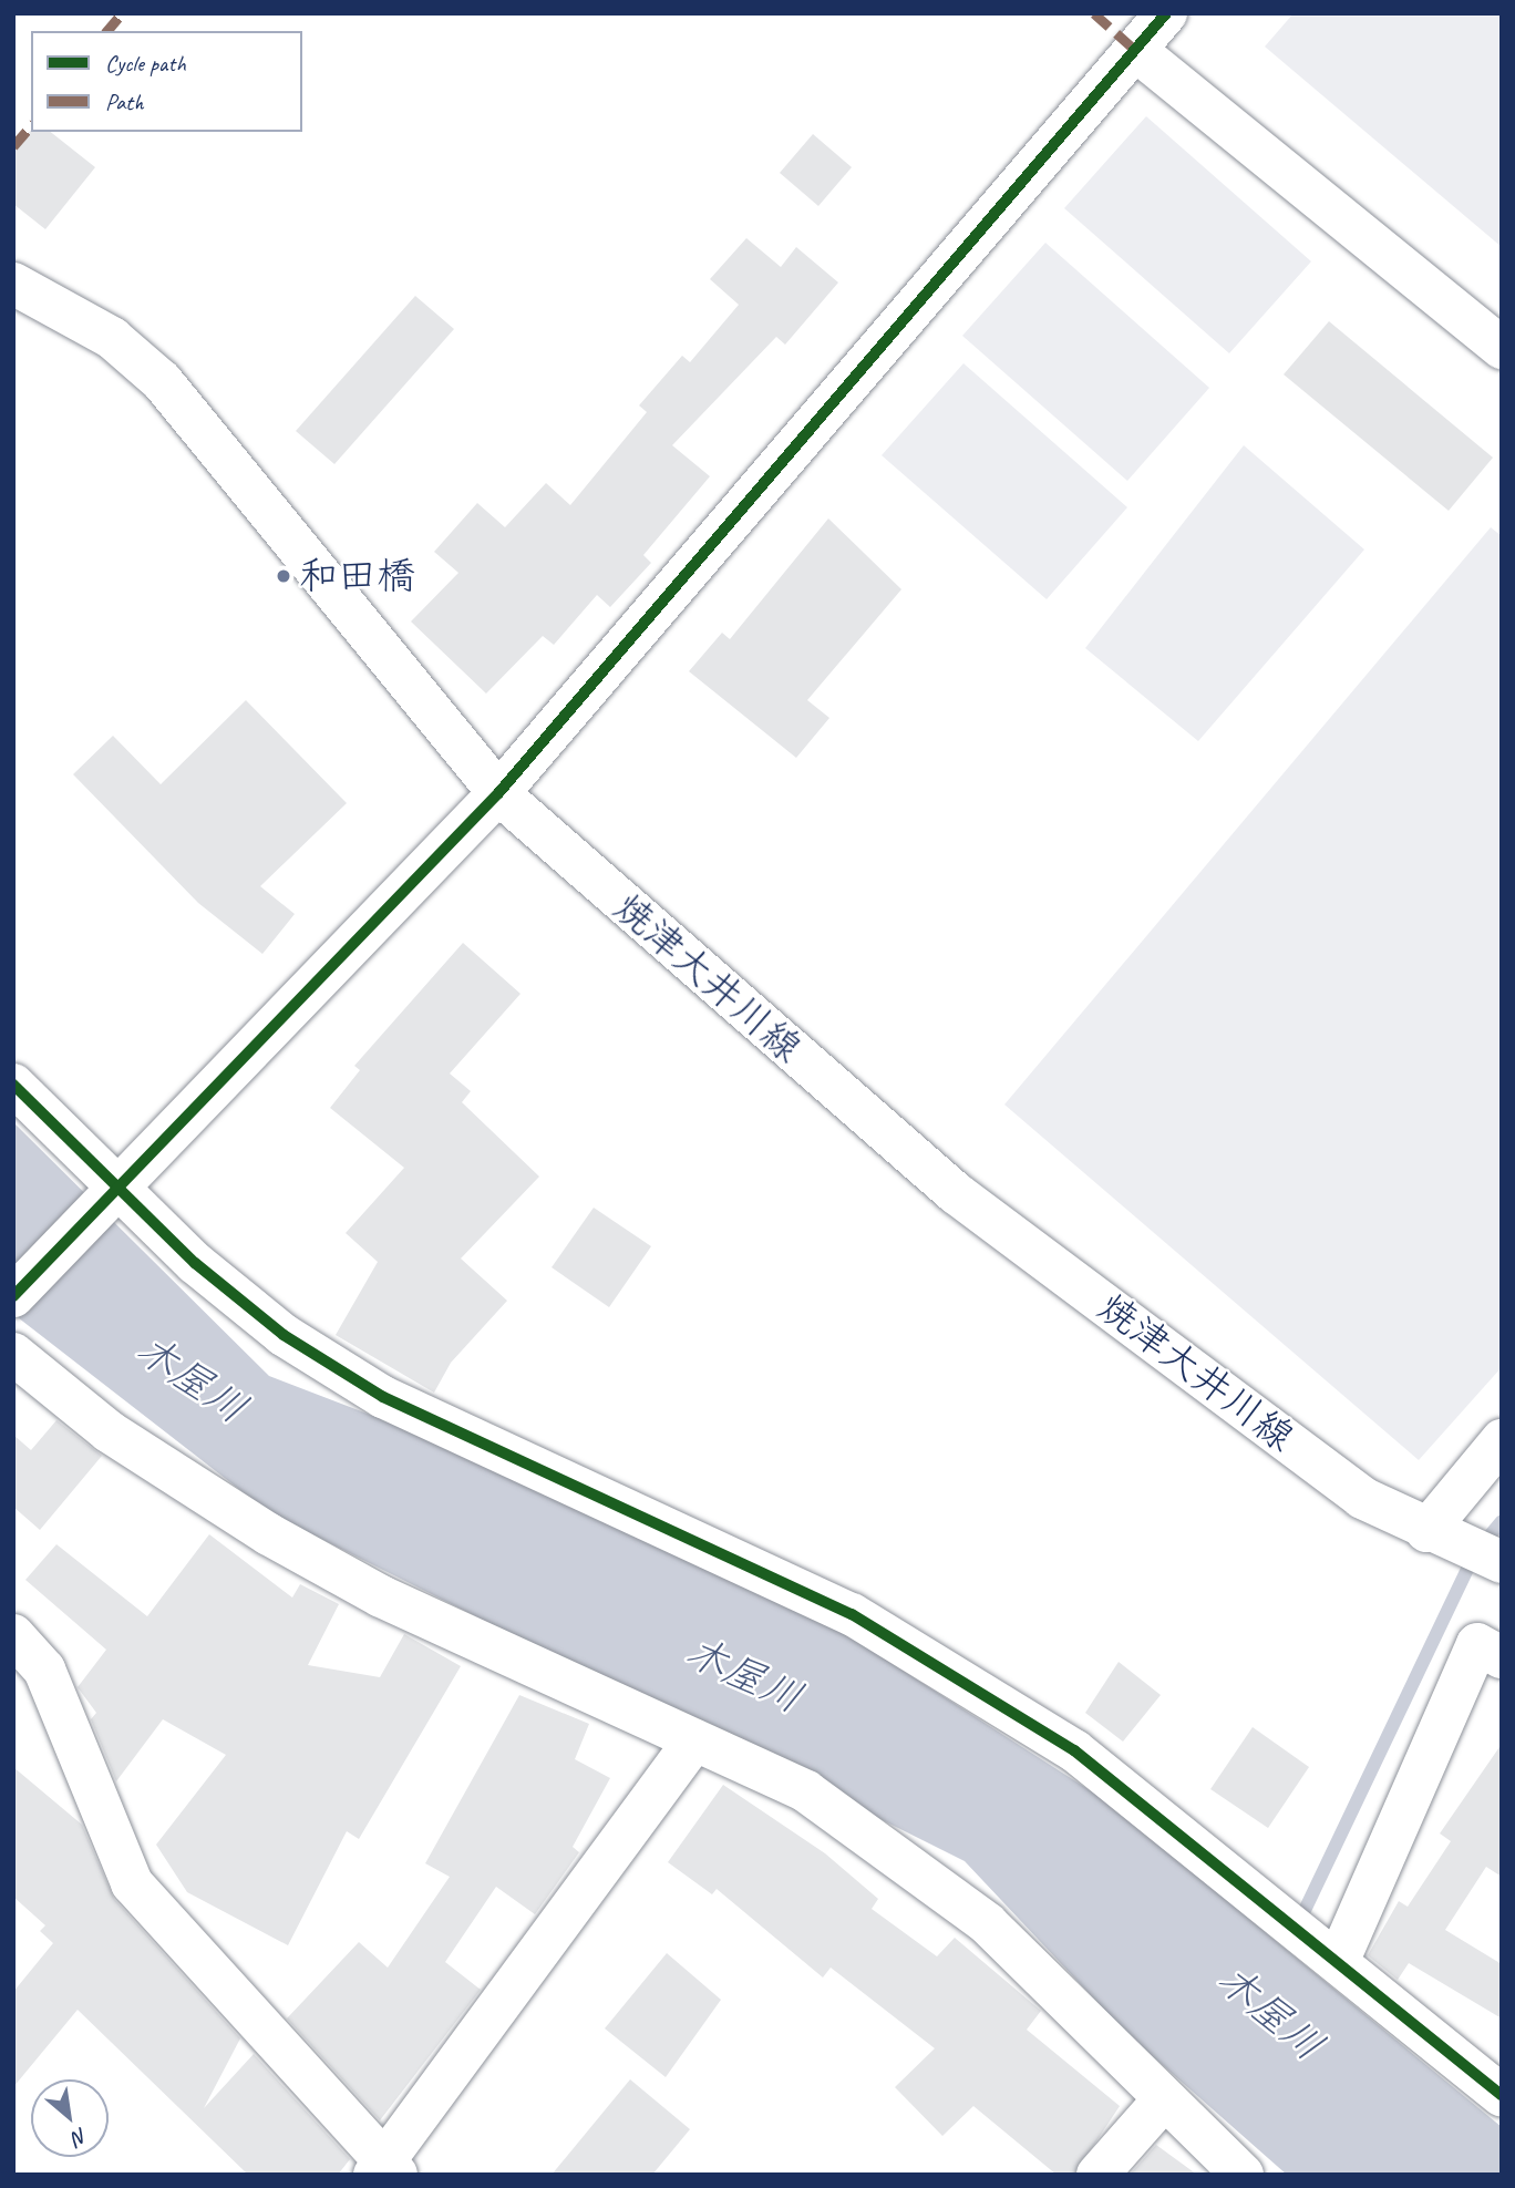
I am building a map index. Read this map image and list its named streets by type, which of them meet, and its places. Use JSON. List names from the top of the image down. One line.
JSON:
{"streets":{"street":["焼津大井川線"]},"water":["木屋川"],"places":["和田橋"],"legend":["Cycle path","Path"],"north":"bottom right"}
